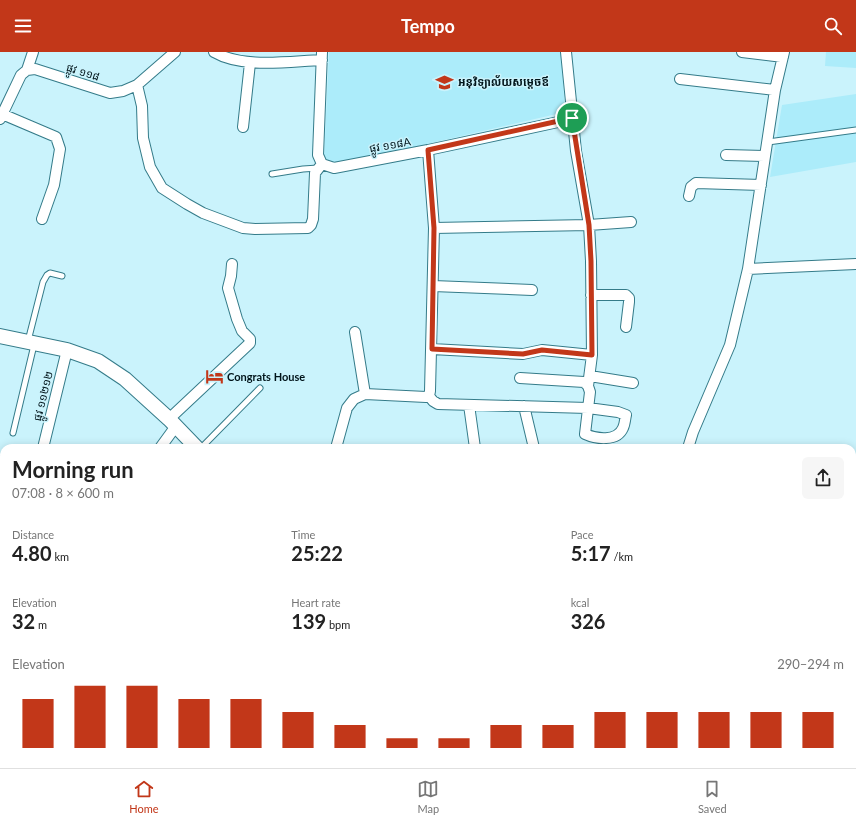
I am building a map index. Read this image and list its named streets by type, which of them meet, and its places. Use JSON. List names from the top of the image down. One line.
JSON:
{"streets":{"street":["ផ្លូវ ១១៨","ផ្លូវ ១១៨A","ផ្លូវ ១១២១២"]},"places":{"school or university":["អនុវិទ្យាល័យសម្តេចឪ"],"hotel":["Congrats House"]},"page":{"header":"Tempo","heading":["Morning run","07:08 · 8 × 600 m"],"stats":[["Distance","4.80 km"],["Time","25:22"],["Pace","5:17 /km"],["Elevation","32 m"],["Heart rate","139 bpm"],["kcal","326"]],"chart":["Elevation","290–294 m"],"tabs":["Home","Map","Saved"]}}
